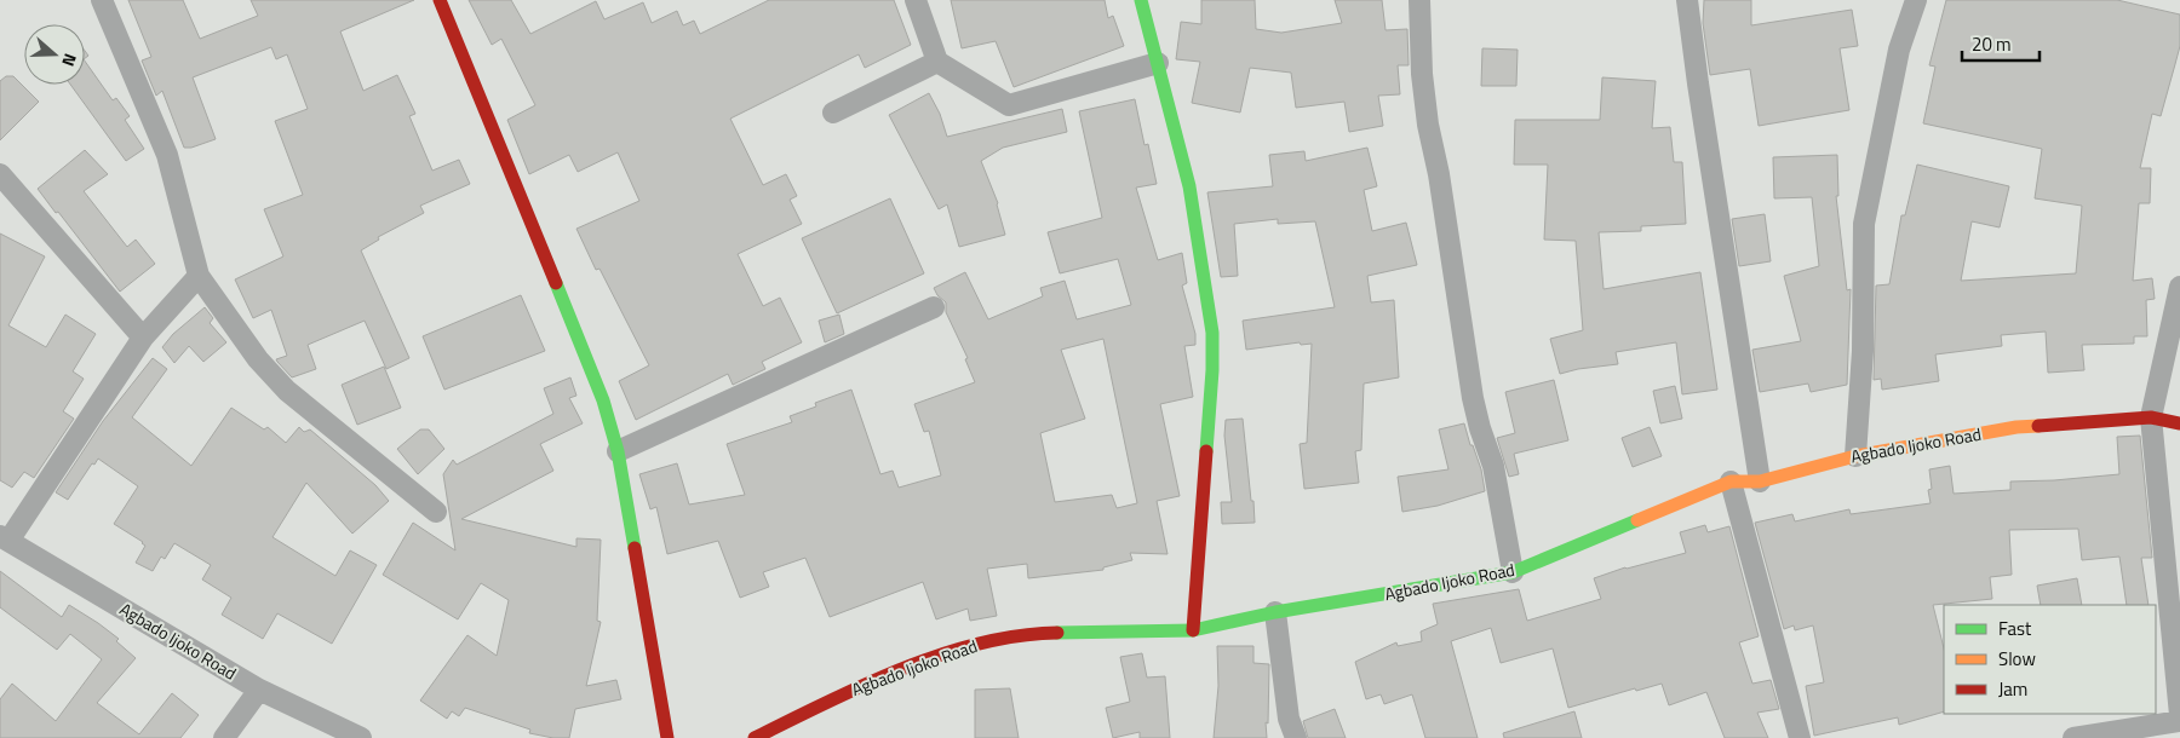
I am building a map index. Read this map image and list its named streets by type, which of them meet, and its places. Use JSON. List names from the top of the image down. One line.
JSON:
{"streets":{"street":["Agbado Ijoko Road"]},"legend":["Fast","Slow","Jam"],"scale_bar":"20 m","north":"right"}
